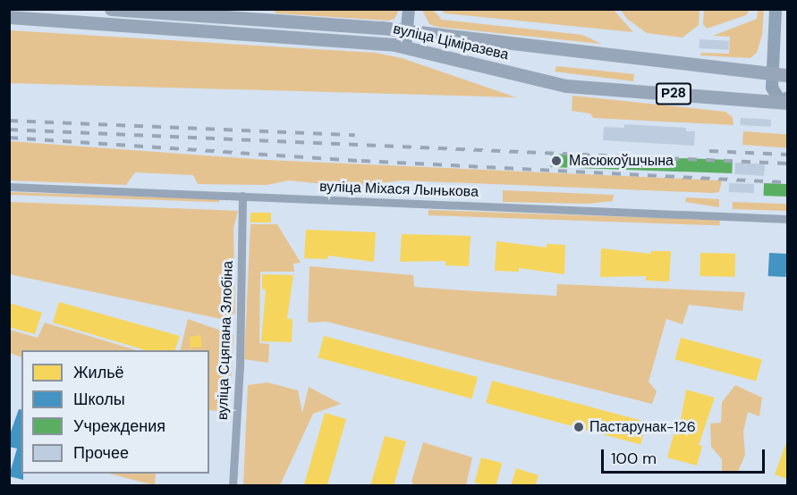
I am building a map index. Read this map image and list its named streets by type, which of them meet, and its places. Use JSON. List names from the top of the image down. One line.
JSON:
{"streets":{"main road":["вуліца Ціміразева","Р28"],"street":["вуліца Міхася Лынькова","вуліца Сцяпана Злобіна"]},"crossings":[["вуліца Міхася Лынькова","вуліца Сцяпана Злобіна"]],"places":["Масюкоўшчына","Пастарунак-126"],"legend":["Жильё","Школы","Учреждения","Прочее"],"scale_bar":"100 m"}
